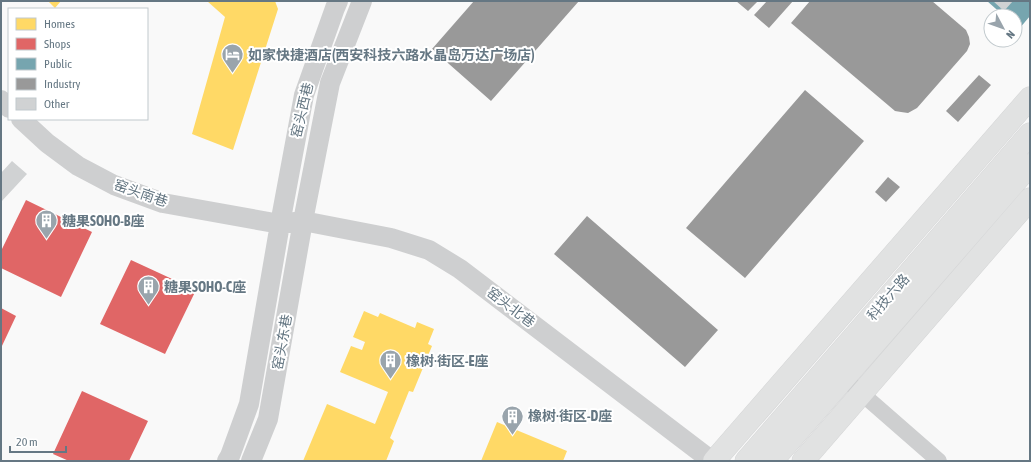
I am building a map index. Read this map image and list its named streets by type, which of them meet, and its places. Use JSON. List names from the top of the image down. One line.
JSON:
{"streets":{"main road":["科技六路"],"street":["窑头西巷","窑头南巷","窑头北巷","窑头东巷"]},"crossings":[["窑头西巷","窑头南巷"],["窑头西巷","窑头北巷"],["窑头西巷","窑头东巷"],["窑头南巷","窑头北巷"],["窑头南巷","窑头东巷"],["窑头北巷","窑头东巷"]],"places":{"hotel":["如家快捷酒店(西安科技六路水晶岛万达广场店)"],"building":["糖果SOHO-B座","糖果SOHO-C座","橡树·街区-E座","橡树·街区-D座"]},"legend":["Homes","Shops","Public","Industry","Other"],"scale_bar":"20 m","north":"bottom right"}
